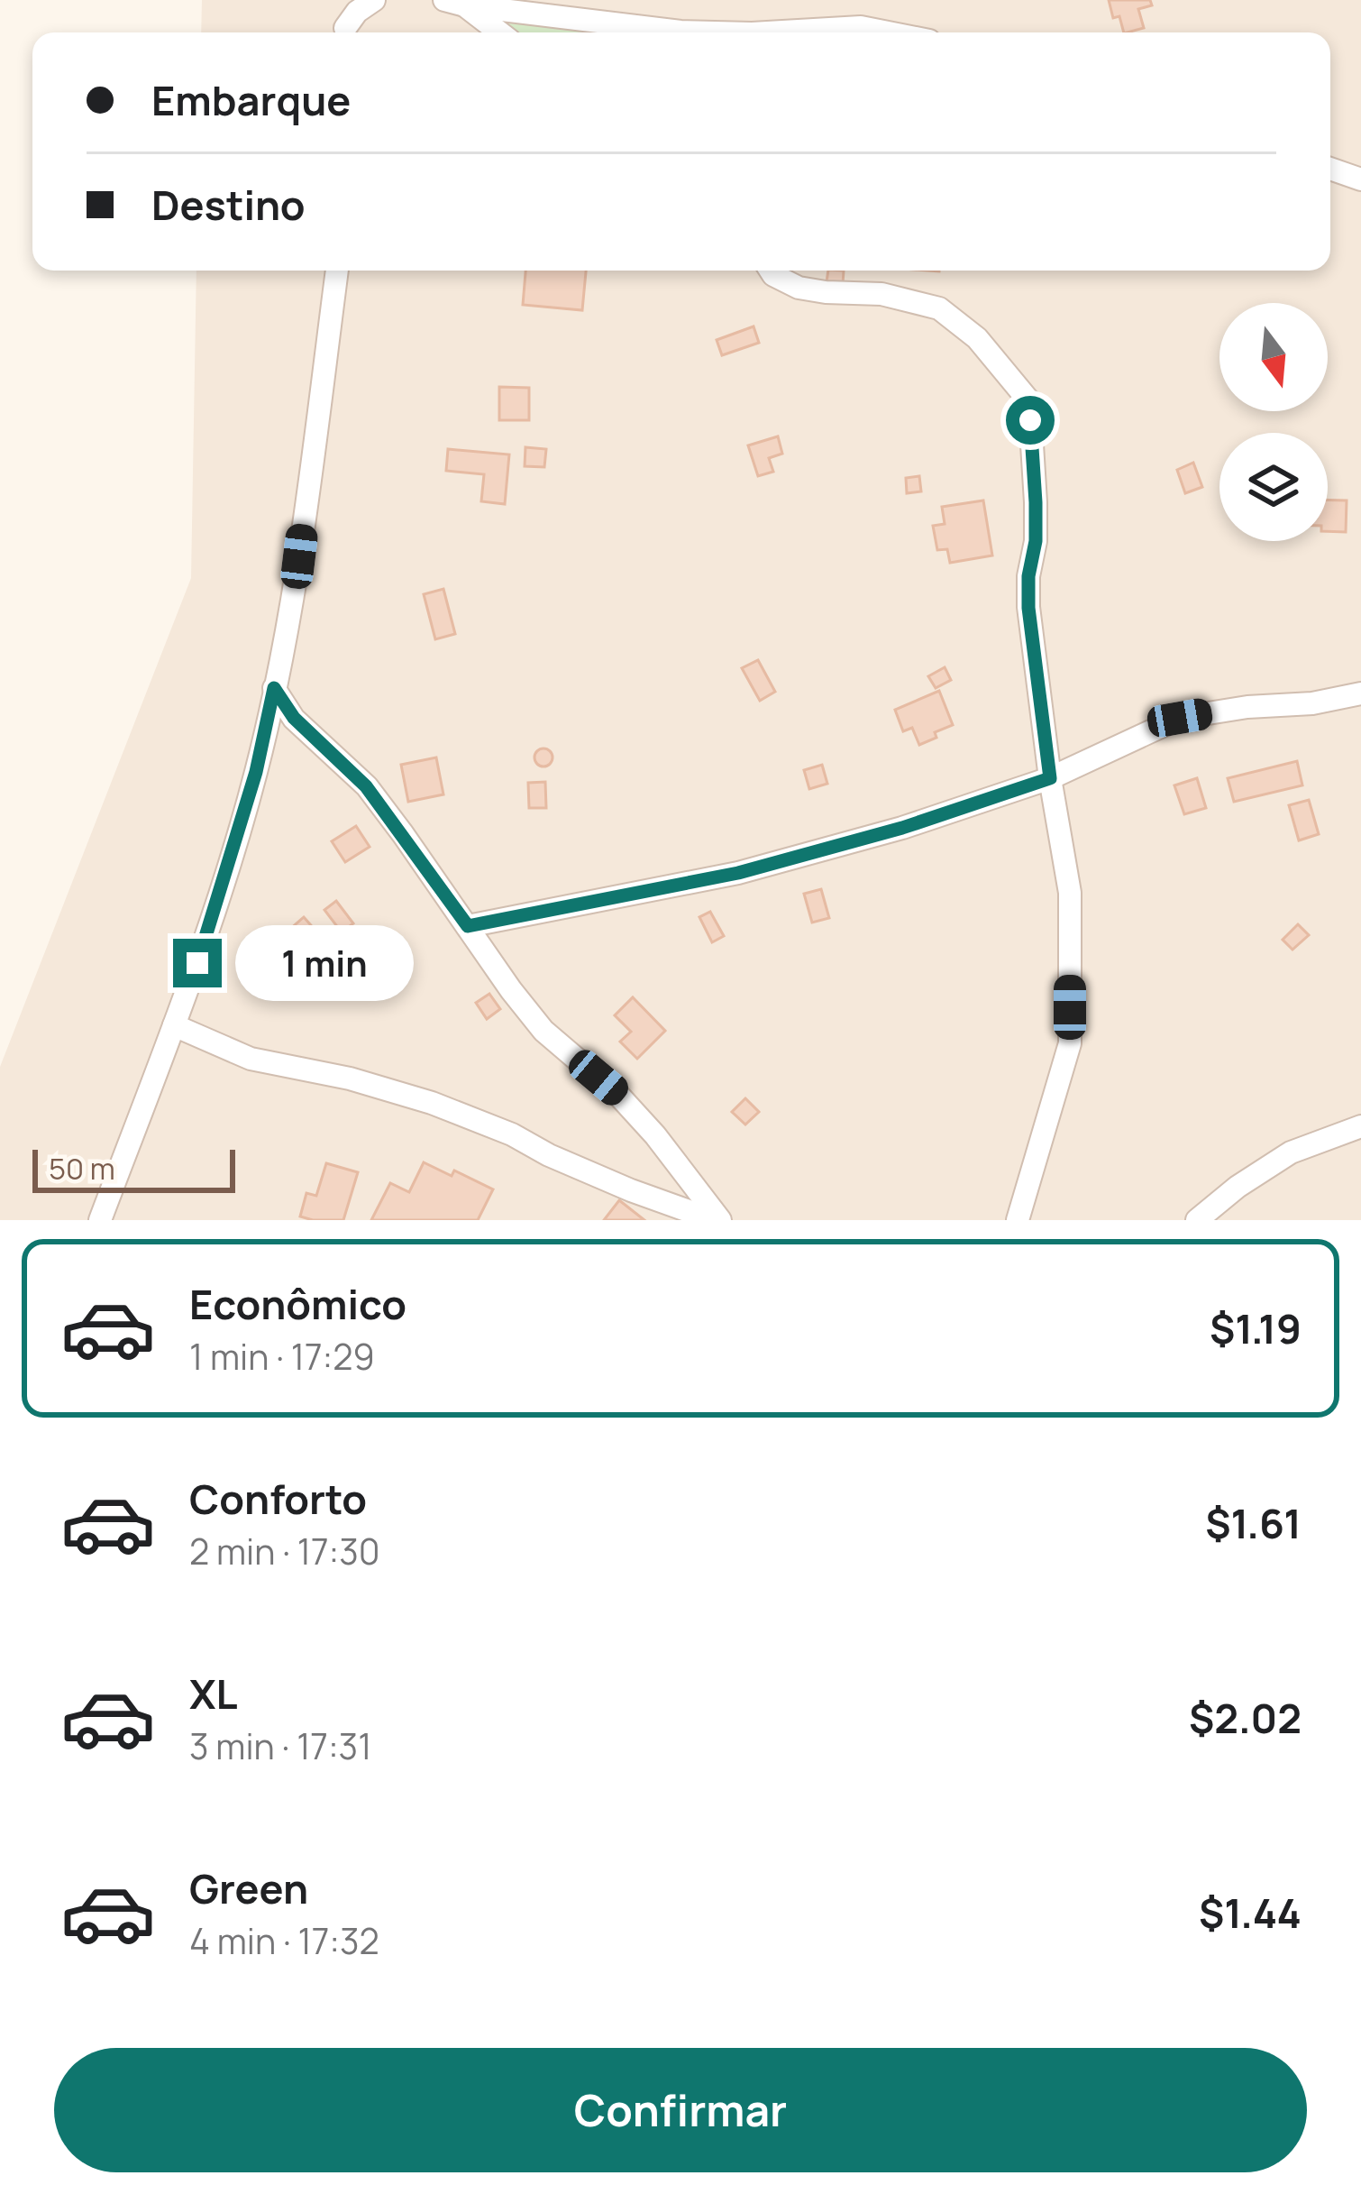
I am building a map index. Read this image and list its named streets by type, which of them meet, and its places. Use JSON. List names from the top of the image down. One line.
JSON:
{"scale_bar":"50 m","north":"bottom","page":{"banner":["Embarque","Destino"],"bubble":"1 min","scale":"50 m","list":[{"name":"Econômico","note":"1 min · 17:29","value":"$1.19"},{"name":"Conforto","note":"2 min · 17:30","value":"$1.61"},{"name":"XL","note":"3 min · 17:31","value":"$2.02"},{"name":"Green","note":"4 min · 17:32","value":"$1.44"}],"buttons":"Confirmar"}}
